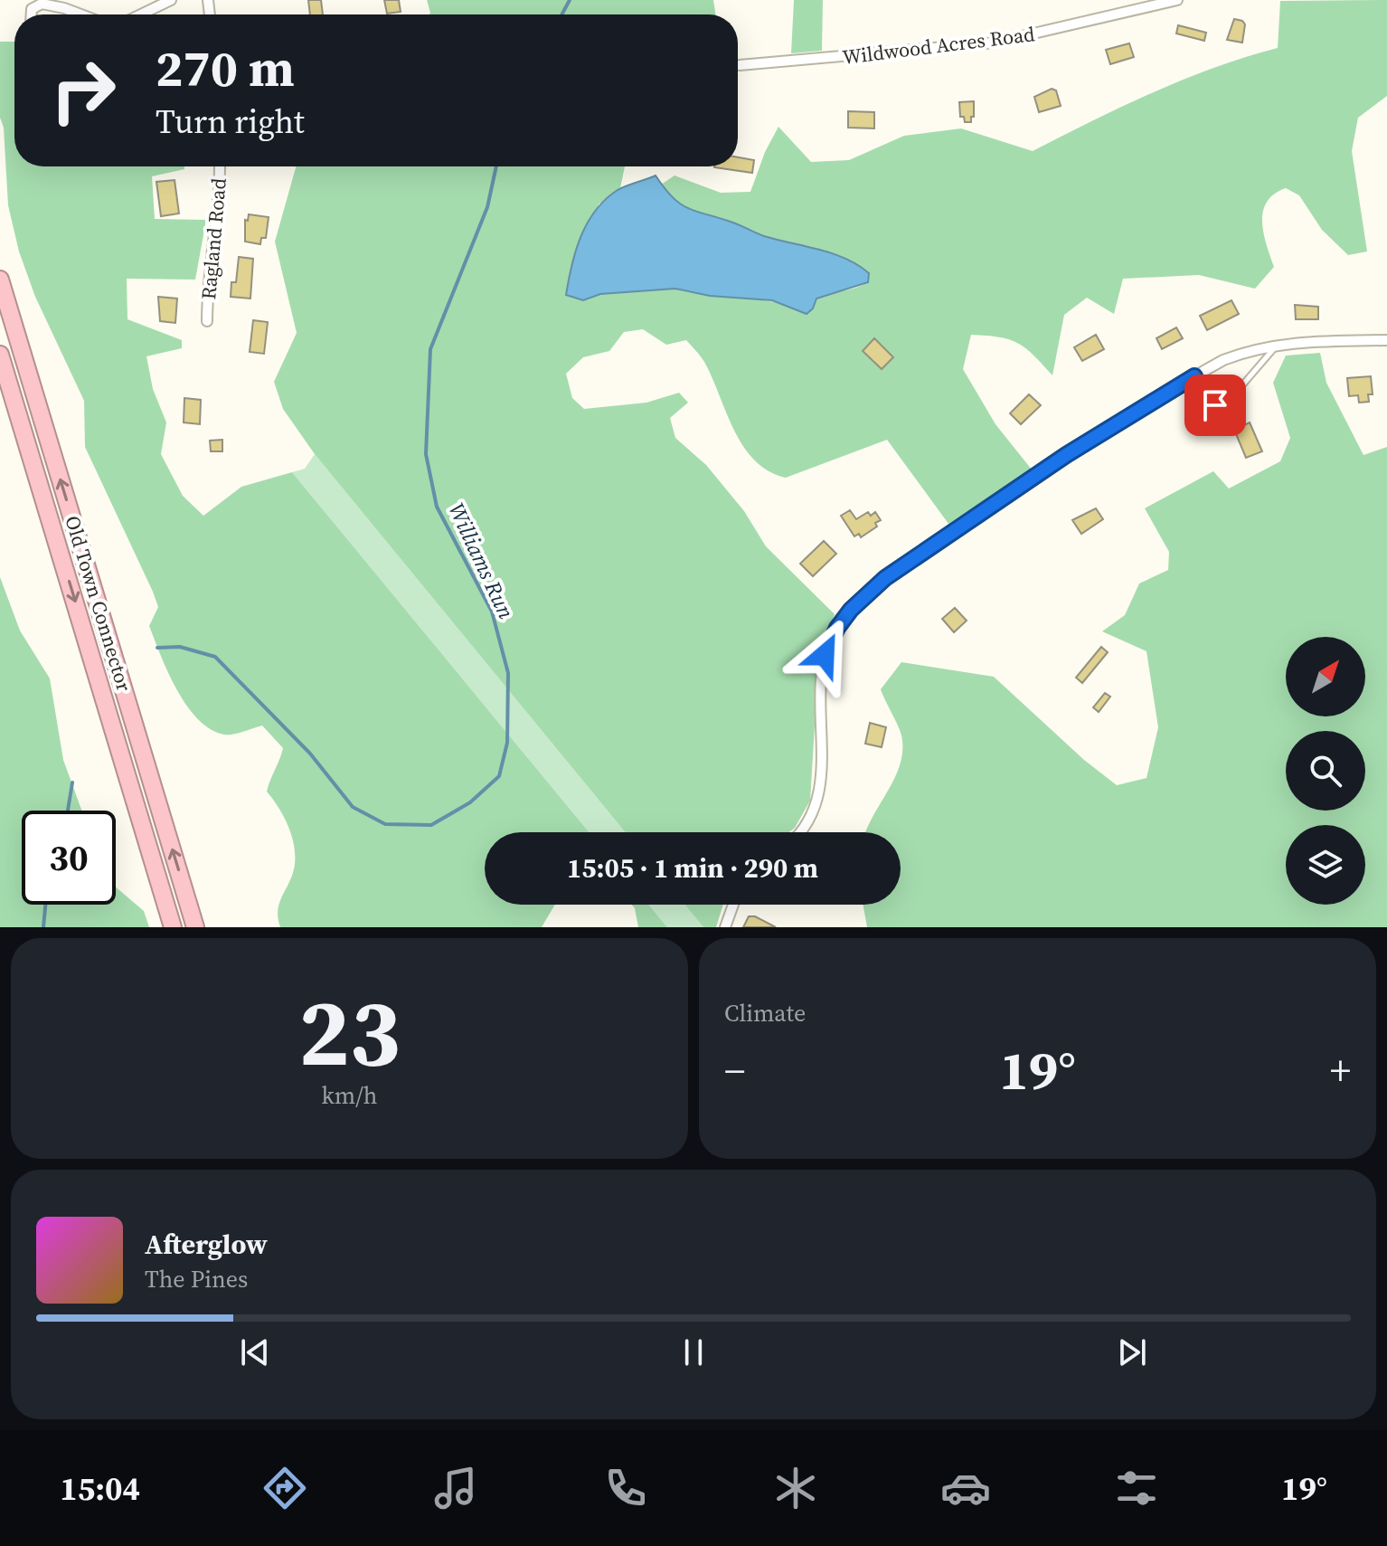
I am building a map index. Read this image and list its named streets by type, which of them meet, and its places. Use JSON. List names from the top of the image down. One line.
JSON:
{"streets":{"highway":["Old Town Connector"],"street":["Wildwood Acres Road","Ragland Road"]},"water":["Williams Run"],"north":"top right","page":{"turn":["270 m","Turn right"],"limit":"30","trip":"15:05 · 1 min · 290 m","tile":[["23","km/h"],"Climate"],"heat":["−","19°","+"],"song":["Afterglow","The Pines"],"tabs":["15:04","19°"]}}
